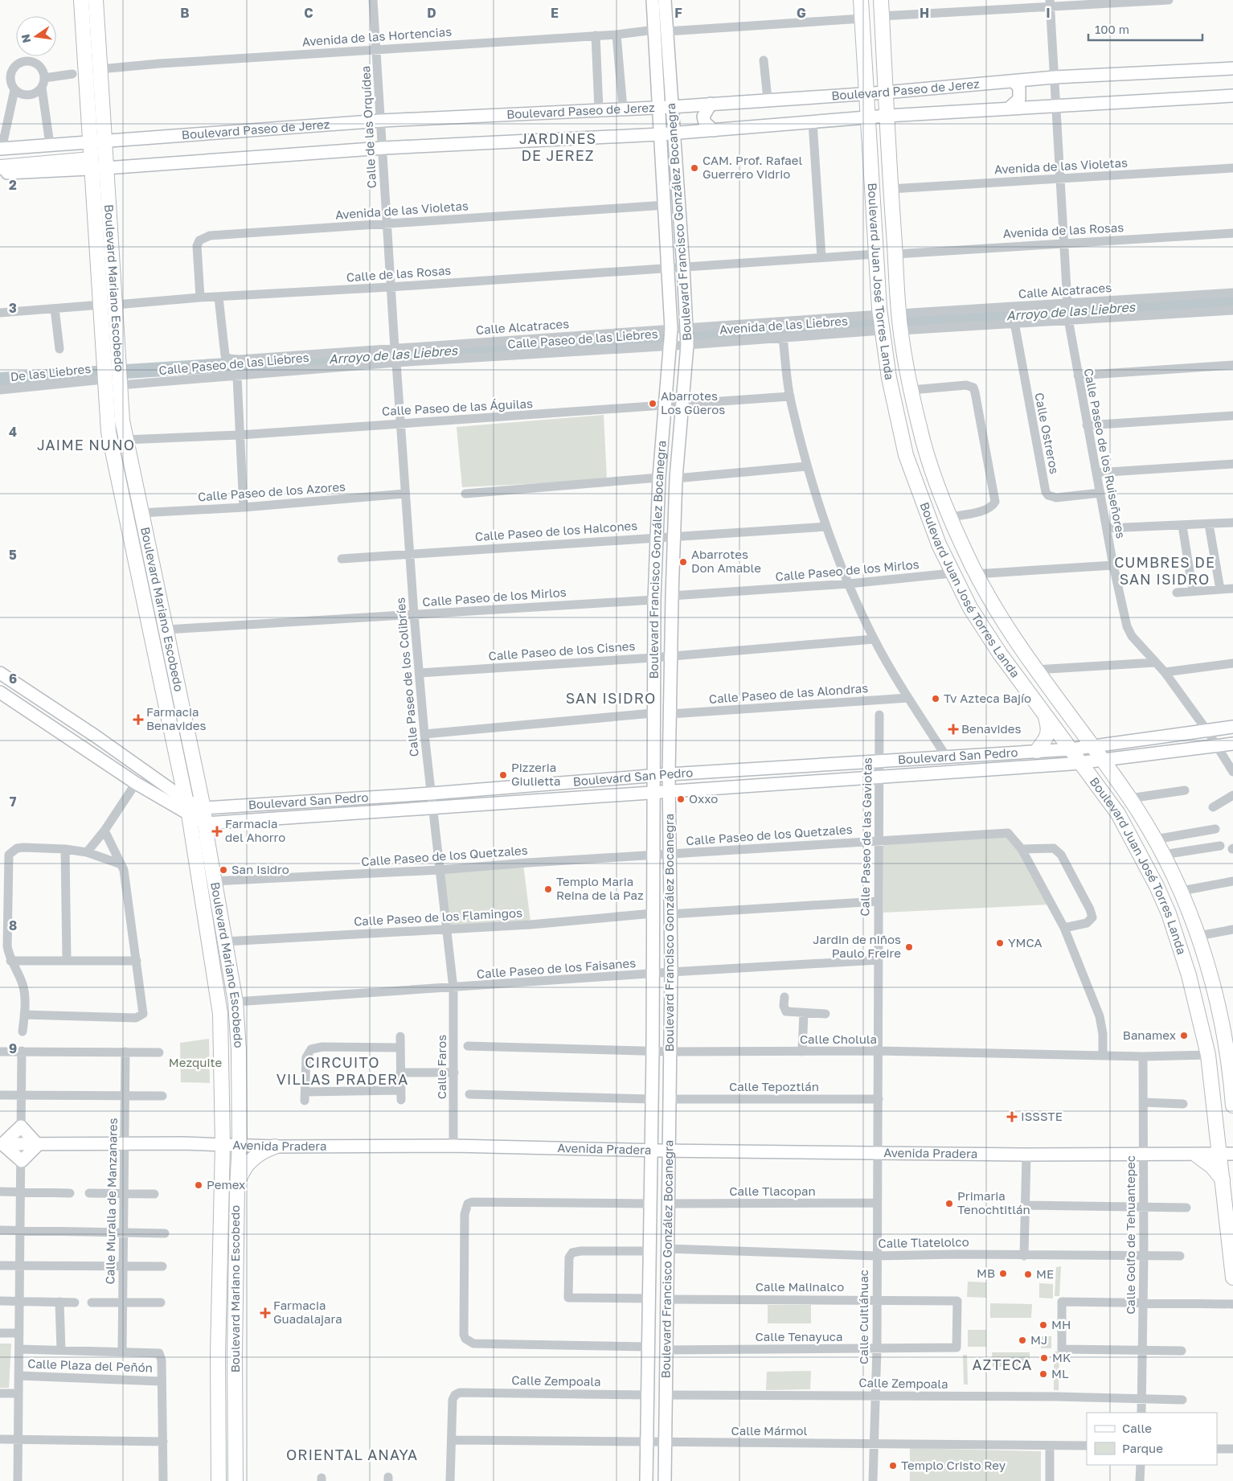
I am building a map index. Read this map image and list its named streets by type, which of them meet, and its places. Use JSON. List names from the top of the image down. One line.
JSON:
{"streets":{"main road":["Boulevard Paseo de Jerez","Boulevard Francisco González Bocanegra","Boulevard Juan José Torres Landa","Boulevard Mariano Escobedo","Boulevard San Pedro","Avenida Pradera"],"street":["Avenida de las Hortencias","Calle de las Orquídea","Avenida de las Violetas","Avenida de las Rosas","Calle de las Rosas","Calle Alcatraces","Avenida de las Liebres","Calle Paseo de las Liebres","De las Liebres","Calle Paseo de las Águilas","Calle Ostreros","Calle Paseo de los Ruiseñores","Calle Paseo de los Azores","Calle Paseo de los Halcones","Calle Paseo de los Mirlos","Calle Paseo de los Cisnes","Calle Paseo de los Colibríes","Calle Paseo de las Alondras","Calle Paseo de los Quetzales","Calle Paseo de las Gaviotas","Calle Paseo de los Flamingos","Calle Paseo de los Faisanes","Calle Cholula","Calle Faros","Calle Tepoztlán","Calle Tlacopan","Calle Muralla de Manzanares","Calle Golfo de Tehuantepec","Calle Tlatelolco","Calle Malinalco","Calle Cuitláhuac","Calle Tenayuca","Calle Plaza del Peñón","Calle Zempoala","Calle Mármol"]},"crossings":[["Avenida de las Hortencias","Calle de las Orquídea"],["Avenida de las Hortencias","Boulevard Francisco González Bocanegra"],["Avenida de las Hortencias","Boulevard Juan José Torres Landa"],["Avenida de las Hortencias","Boulevard Mariano Escobedo"],["Boulevard Paseo de Jerez","Calle de las Orquídea"],["Boulevard Paseo de Jerez","Boulevard Francisco González Bocanegra"],["Boulevard Paseo de Jerez","Boulevard Juan José Torres Landa"],["Boulevard Paseo de Jerez","Boulevard Mariano Escobedo"],["Calle de las Orquídea","Avenida de las Violetas"],["Calle de las Orquídea","Calle de las Rosas"],["Calle de las Orquídea","Calle Alcatraces"],["Avenida de las Violetas","Boulevard Francisco González Bocanegra"],["Avenida de las Violetas","Calle de las Rosas"],["Avenida de las Violetas","Boulevard Juan José Torres Landa"],["Boulevard Francisco González Bocanegra","Calle de las Rosas"],["Boulevard Francisco González Bocanegra","Calle Alcatraces"],["Boulevard Francisco González Bocanegra","Avenida de las Liebres"],["Boulevard Francisco González Bocanegra","Calle Paseo de las Liebres"],["Boulevard Francisco González Bocanegra","Calle Paseo de las Águilas"],["Boulevard Francisco González Bocanegra","Calle Paseo de los Halcones"],["Boulevard Francisco González Bocanegra","Calle Paseo de los Mirlos"],["Boulevard Francisco González Bocanegra","Calle Paseo de los Cisnes"],["Boulevard Francisco González Bocanegra","Calle Paseo de las Alondras"],["Boulevard Francisco González Bocanegra","Boulevard San Pedro"],["Boulevard Francisco González Bocanegra","Calle Paseo de los Quetzales"],["Boulevard Francisco González Bocanegra","Calle Paseo de los Flamingos"],["Boulevard Francisco González Bocanegra","Calle Paseo de los Faisanes"],["Boulevard Francisco González Bocanegra","Calle Cholula"],["Boulevard Francisco González Bocanegra","Calle Tepoztlán"],["Boulevard Francisco González Bocanegra","Avenida Pradera"],["Boulevard Francisco González Bocanegra","Calle Tlacopan"],["Boulevard Francisco González Bocanegra","Calle Tlatelolco"],["Boulevard Francisco González Bocanegra","Calle Malinalco"],["Boulevard Francisco González Bocanegra","Calle Tenayuca"],["Boulevard Francisco González Bocanegra","Calle Zempoala"],["Boulevard Francisco González Bocanegra","Calle Mármol"],["Avenida de las Rosas","Boulevard Juan José Torres Landa"],["Calle de las Rosas","Boulevard Mariano Escobedo"],["Calle de las Rosas","Calle Alcatraces"],["Boulevard Juan José Torres Landa","Calle Alcatraces"],["Boulevard Juan José Torres Landa","Avenida de las Liebres"],["Boulevard Juan José Torres Landa","Calle Paseo de los Mirlos"],["Boulevard Juan José Torres Landa","Boulevard San Pedro"],["Boulevard Juan José Torres Landa","Calle Cholula"],["Boulevard Juan José Torres Landa","Avenida Pradera"],["Boulevard Mariano Escobedo","Calle Paseo de las Liebres"],["Boulevard Mariano Escobedo","De las Liebres"],["Boulevard Mariano Escobedo","Calle Paseo de las Águilas"],["Boulevard Mariano Escobedo","Calle Paseo de los Azores"],["Boulevard Mariano Escobedo","Calle Paseo de los Mirlos"],["Boulevard Mariano Escobedo","Boulevard San Pedro"],["Boulevard Mariano Escobedo","Calle Paseo de los Quetzales"],["Boulevard Mariano Escobedo","Calle Paseo de los Flamingos"],["Boulevard Mariano Escobedo","Calle Paseo de los Faisanes"],["Boulevard Mariano Escobedo","Avenida Pradera"],["Avenida de las Liebres","Calle Paseo de las Liebres"],["Calle Paseo de las Liebres","Calle Paseo de los Colibríes"],["Calle Paseo de las Águilas","Calle Paseo de los Colibríes"],["Calle Ostreros","Calle Paseo de los Ruiseñores"],["Calle Paseo de los Ruiseñores","Boulevard San Pedro"],["Calle Paseo de los Azores","Calle Paseo de los Colibríes"],["Calle Paseo de los Halcones","Calle Paseo de los Colibríes"],["Calle Paseo de los Mirlos","Calle Paseo de los Colibríes"],["Calle Paseo de los Cisnes","Calle Paseo de los Colibríes"],["Calle Paseo de los Colibríes","Boulevard San Pedro"],["Calle Paseo de los Colibríes","Calle Paseo de los Quetzales"],["Calle Paseo de los Colibríes","Calle Paseo de los Flamingos"],["Calle Paseo de los Colibríes","Calle Paseo de los Faisanes"],["Calle Paseo de los Colibríes","Calle Faros"],["Boulevard San Pedro","Calle Paseo de las Gaviotas"],["Calle Paseo de los Quetzales","Calle Paseo de las Gaviotas"],["Calle Paseo de los Quetzales","Calle Cholula"],["Calle Paseo de las Gaviotas","Calle Paseo de los Faisanes"],["Calle Paseo de las Gaviotas","Calle Cholula"],["Calle Paseo de las Gaviotas","Calle Tepoztlán"],["Calle Paseo de las Gaviotas","Avenida Pradera"],["Calle Paseo de las Gaviotas","Calle Cuitláhuac"],["Calle Paseo de los Faisanes","Calle Faros"],["Calle Cholula","Calle Golfo de Tehuantepec"],["Calle Faros","Avenida Pradera"],["Avenida Pradera","Calle Muralla de Manzanares"],["Avenida Pradera","Calle Golfo de Tehuantepec"],["Avenida Pradera","Calle Cuitláhuac"],["Calle Tlacopan","Calle Cuitláhuac"],["Calle Muralla de Manzanares","Calle Plaza del Peñón"],["Calle Golfo de Tehuantepec","Calle Tlatelolco"],["Calle Golfo de Tehuantepec","Calle Zempoala"],["Calle Tlatelolco","Calle Cuitláhuac"],["Calle Malinalco","Calle Cuitláhuac"],["Calle Malinalco","Calle Tenayuca"],["Calle Cuitláhuac","Calle Tenayuca"],["Calle Cuitláhuac","Calle Zempoala"],["Calle Cuitláhuac","Calle Mármol"],["Calle Zempoala","Calle Mármol"]],"districts":["JARDINES DE JEREZ","JAIME NUNO","CUMBRES DE SAN ISIDRO","SAN ISIDRO","CIRCUITO VILLAS PRADERA","AZTECA","ORIENTAL ANAYA"],"water":["Arroyo de las Liebres"],"parks":["Mezquite"],"places":{"other":["CAM. Prof. Rafael Guerrero Vidrio","Abarrotes Los Güeros","Abarrotes Don Amable","Tv Azteca Bajío","Pizzeria Giulietta","Oxxo","San Isidro","Templo Maria Reina de la Paz","YMCA","Jardin de niños Paulo Freire","Banamex","Pemex","Primaria Tenochtitlán","MB","ME","MH","MJ","MK","ML","Templo Cristo Rey"],"health":["Farmacia Benavides","Benavides","Farmacia del Ahorro","ISSSTE","Farmacia Guadalajara"]},"legend":["Calle","Parque"],"scale_bar":"100 m","north":"left","grid":{"columns":["B","C","D","E","F","G","H","I"],"rows":["2","3","4","5","6","7","8","9"]}}
